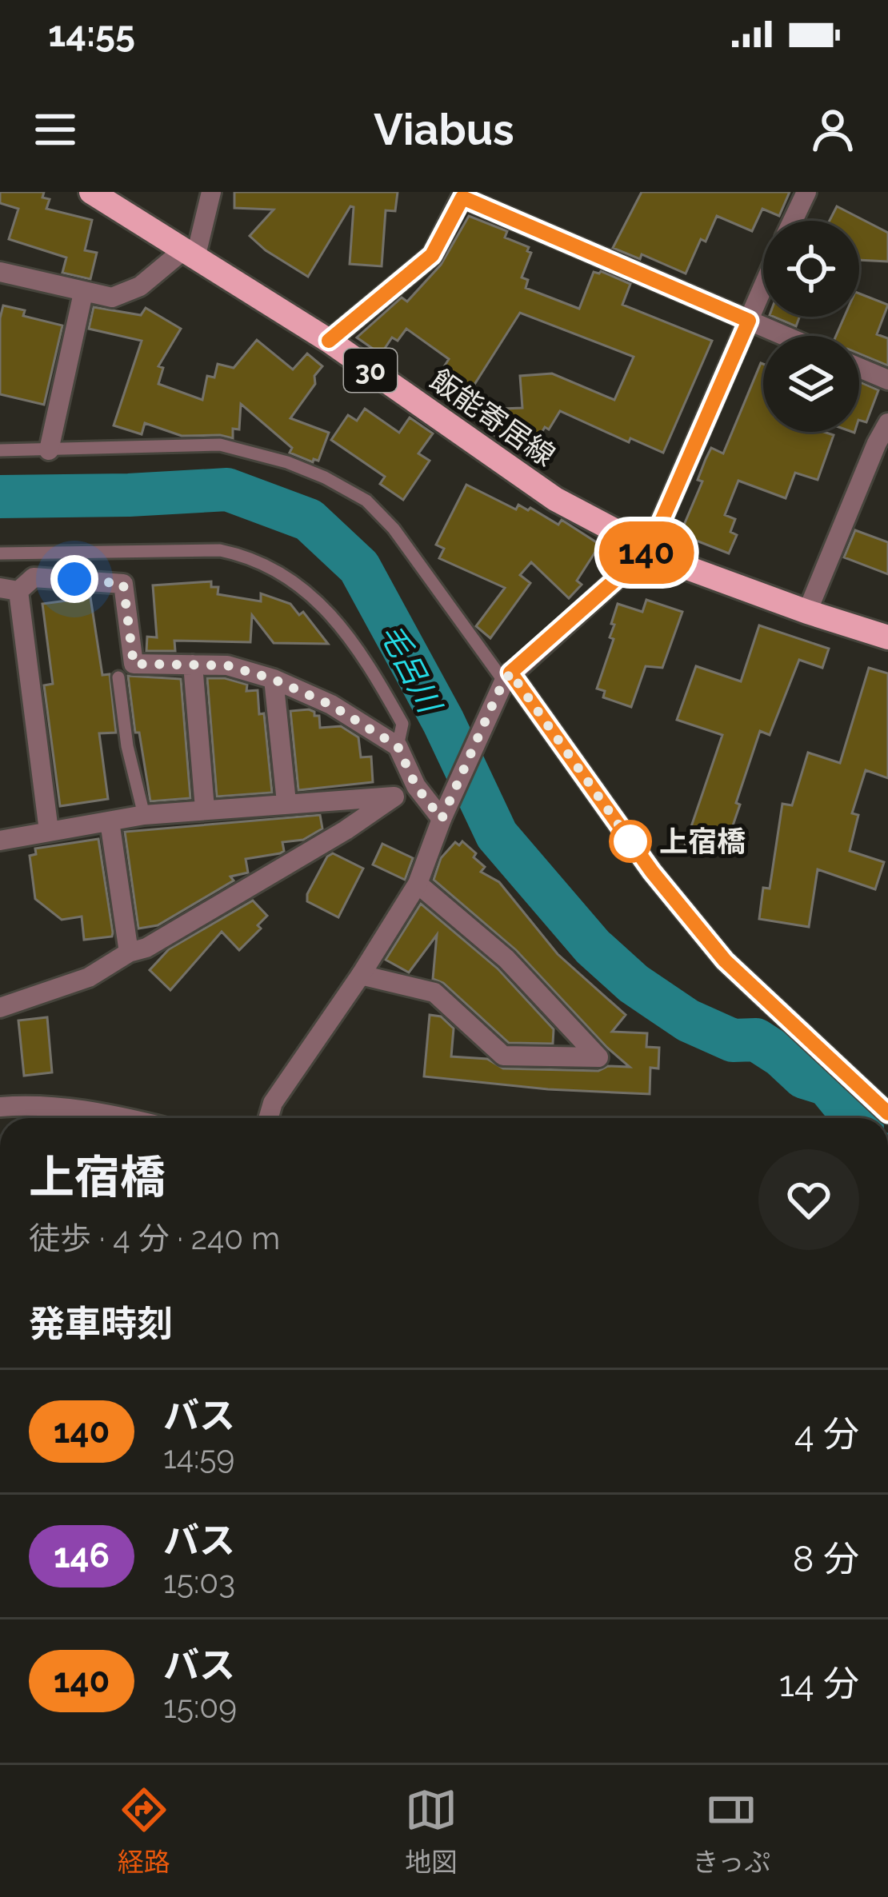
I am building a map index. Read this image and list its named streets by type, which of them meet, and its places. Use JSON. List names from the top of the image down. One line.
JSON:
{"streets":{"main road":["30","飯能寄居線"]},"water":["毛呂川"],"places":["上宿橋"],"lines":["bus line 140"],"page":{"status":"14:55","header":"Viabus","on_map":"140","heading":[["上宿橋","徒歩 · 4 分 · 240 m"],"発車時刻"],"list":[{"mark":"140","name":"バス","note":"14:59","value":"4 分"},{"mark":"146","name":"バス","note":"15:03","value":"8 分"},{"mark":"140","name":"バス","note":"15:09","value":"14 分"}],"tabs":["経路","地図","きっぷ"]}}
